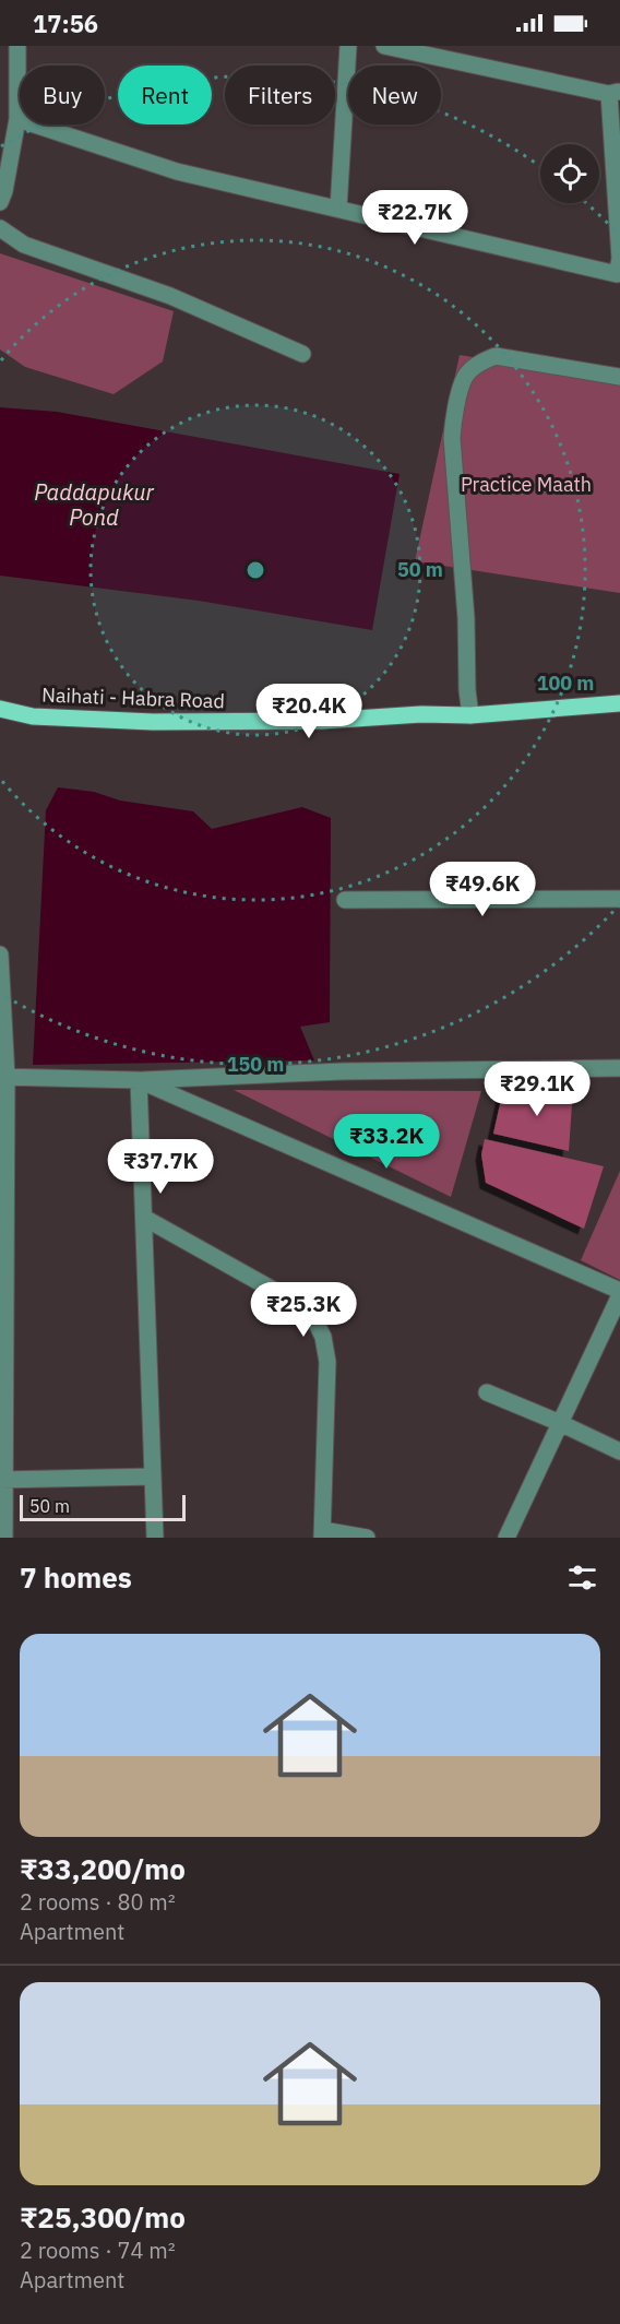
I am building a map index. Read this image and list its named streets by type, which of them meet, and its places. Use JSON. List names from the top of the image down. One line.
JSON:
{"streets":{"main road":["Naihati - Habra Road"]},"water":["Paddapukur Pond"],"parks":["Practice Maath"],"scale_bar":"50 m","page":{"status":"17:56","chip":["Buy","Rent","Filters","New"],"price":["₹22.7K","₹20.4K","₹49.6K","₹29.1K","₹33.2K","₹37.7K","₹25.3K"],"scale":"50 m","heading":"7 homes","list":[{"name":"₹33,200/mo","note":"2 rooms · 80 m² · Apartment"},{"name":"₹25,300/mo","note":"2 rooms · 74 m² · Apartment"}]},"rings":["50 m","100 m","150 m"]}
